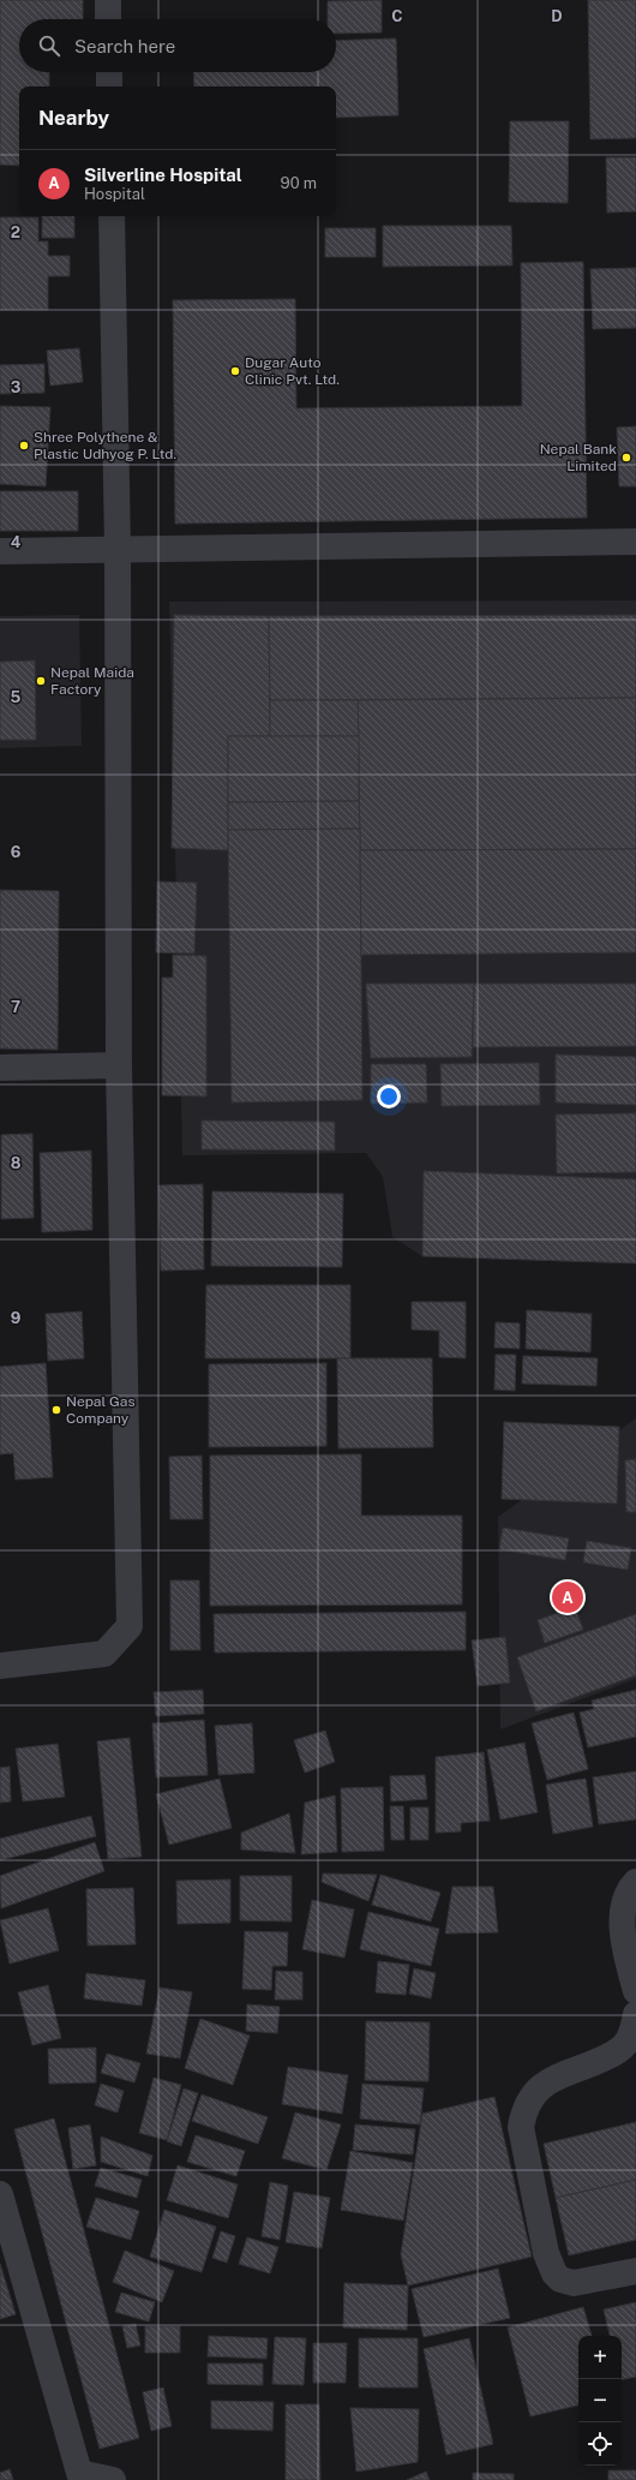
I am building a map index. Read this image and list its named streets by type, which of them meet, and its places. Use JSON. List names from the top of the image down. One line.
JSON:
{"places":["Dugar Auto Clinic Pvt. Ltd.","Shree Polythene & Plastic Udhyog P. Ltd.","Nepal Bank Limited","Nepal Maida Factory","Nepal Gas Company"],"page":{"search":"Search here","heading":"Nearby","list":[{"mark":"A","name":"Silverline Hospital","note":"Hospital","value":"90 m"}],"pins":"A","map_buttons":["+","−"]},"grid":{"columns":["C","D"],"rows":["2","3","4","5","6","7","8","9"]}}
